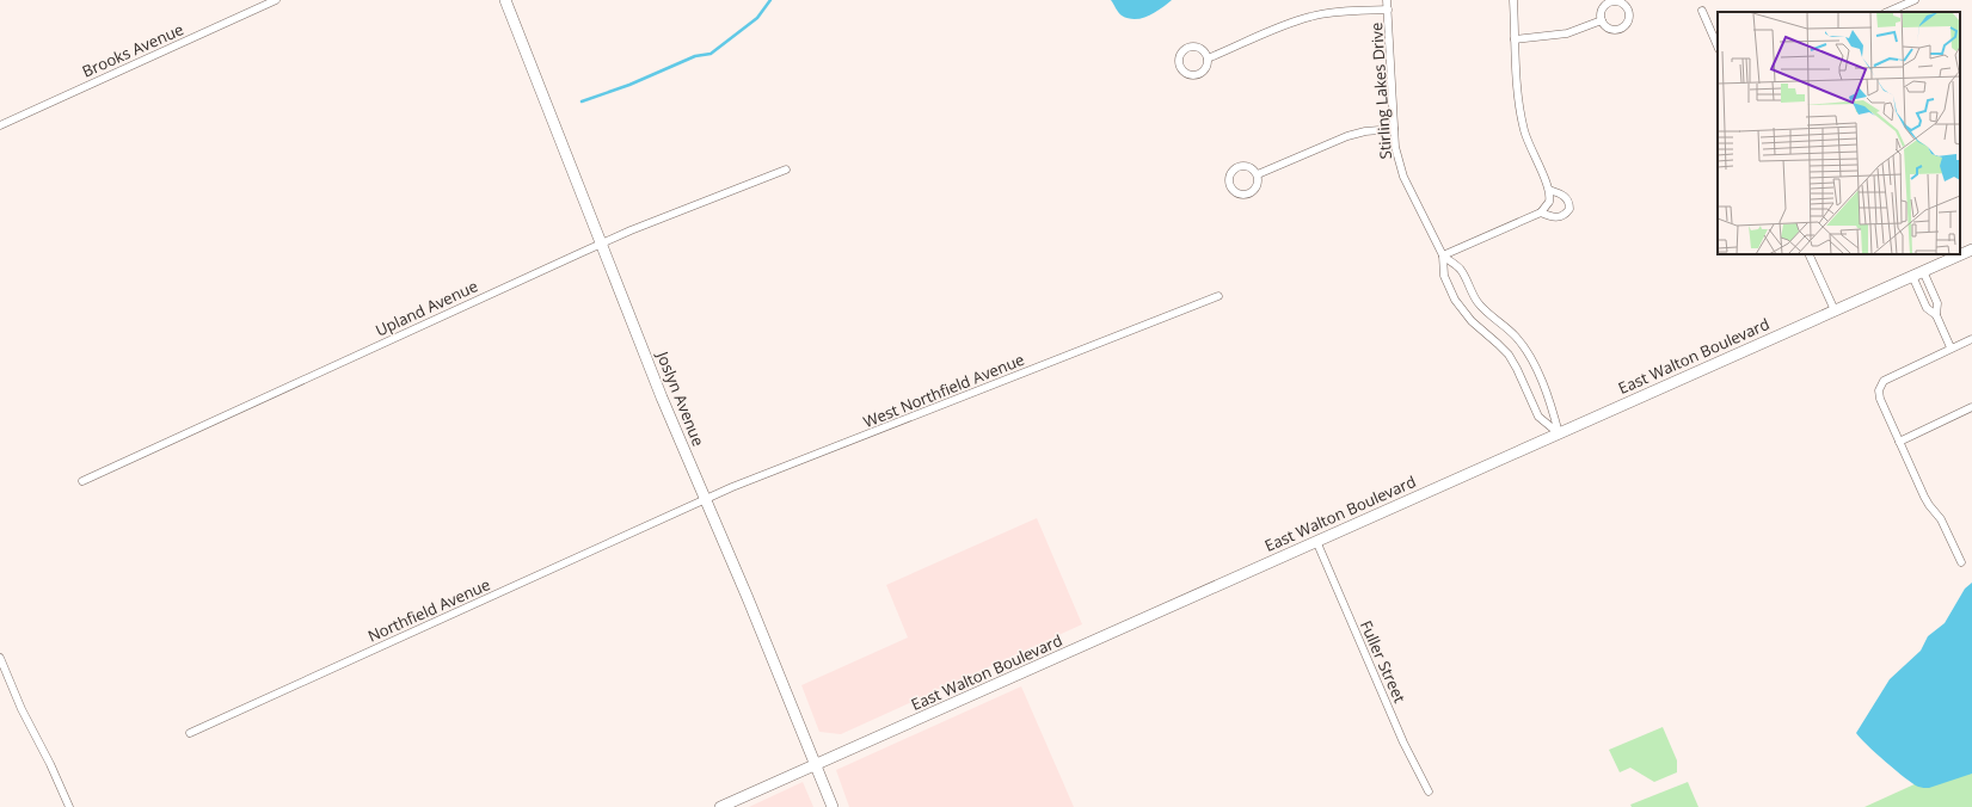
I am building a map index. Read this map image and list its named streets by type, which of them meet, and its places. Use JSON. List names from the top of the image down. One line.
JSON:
{"streets":{"main road":["East Walton Boulevard","Joslyn Avenue"],"street":["Brooks Avenue","Stirling Lakes Drive","Upland Avenue","West Northfield Avenue","Northfield Avenue","Fuller Street"]},"crossings":[["Stirling Lakes Drive","East Walton Boulevard"],["Upland Avenue","Joslyn Avenue"],["East Walton Boulevard","Joslyn Avenue"],["East Walton Boulevard","Fuller Street"],["West Northfield Avenue","Joslyn Avenue"],["West Northfield Avenue","Northfield Avenue"]]}
